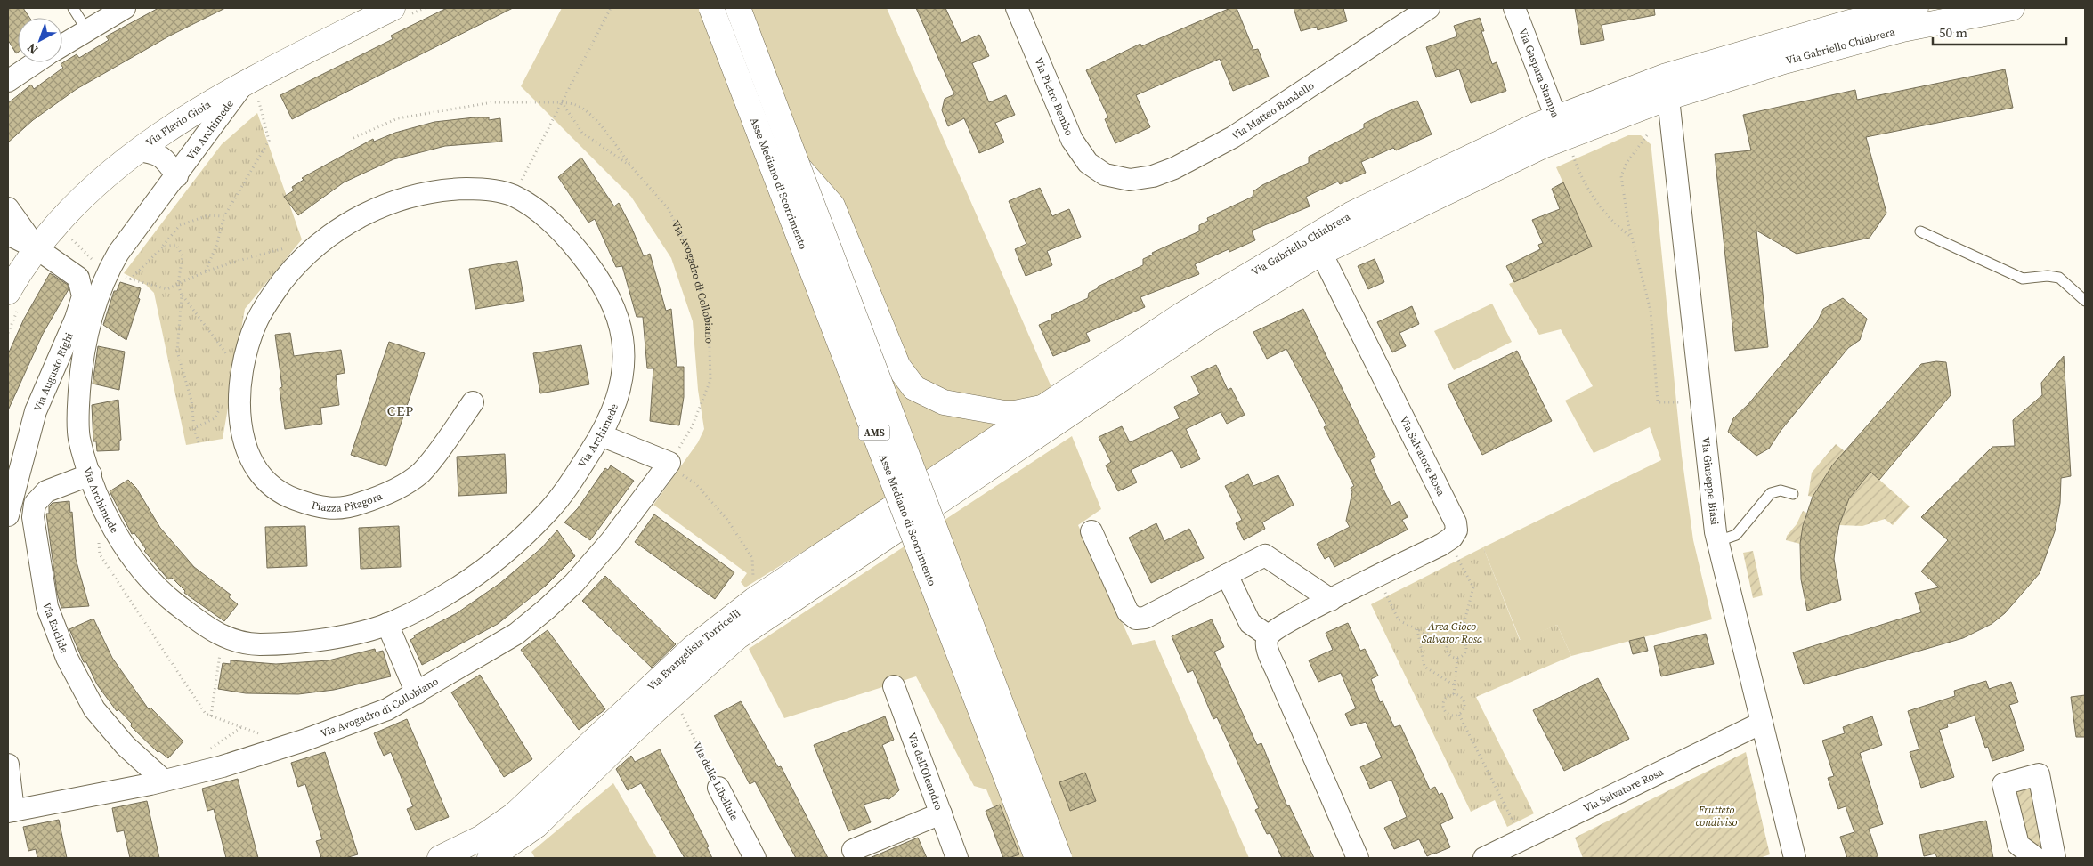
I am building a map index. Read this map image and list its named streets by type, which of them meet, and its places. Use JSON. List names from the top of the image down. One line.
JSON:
{"streets":{"main road":["Via Gabriello Chiabrera","Via Flavio Gioia","Asse Mediano di Scorrimento","AMS","Via Evangelista Torricelli"],"street":["Via Gaspara Stampa","Via Pietro Bembo","Via Matteo Bandello","Via Archimede","Via Avogadro di Collobiano","Via Augusto Righi","Via Salvatore Rosa","Via Giuseppe Biasi","Piazza Pitagora","Via Euclide","Via dell'Oleandro","Via delle Libellule"]},"crossings":[["Via Gabriello Chiabrera","Via Gaspara Stampa"],["Via Gabriello Chiabrera","Via Salvatore Rosa"],["Via Gabriello Chiabrera","Via Giuseppe Biasi"],["Via Gabriello Chiabrera","Via Evangelista Torricelli"],["Via Pietro Bembo","Via Matteo Bandello"],["Via Flavio Gioia","Via Archimede"],["Via Flavio Gioia","Via Augusto Righi"],["Via Archimede","Piazza Pitagora"],["Via Archimede","Via Euclide"],["Via Avogadro di Collobiano","Via Euclide"],["Via Salvatore Rosa","Via Giuseppe Biasi"]],"districts":["CEP"],"parks":["Area Gioco Salvator Rosa","Frutteto condiviso"],"scale_bar":"50 m","north":"bottom left"}
